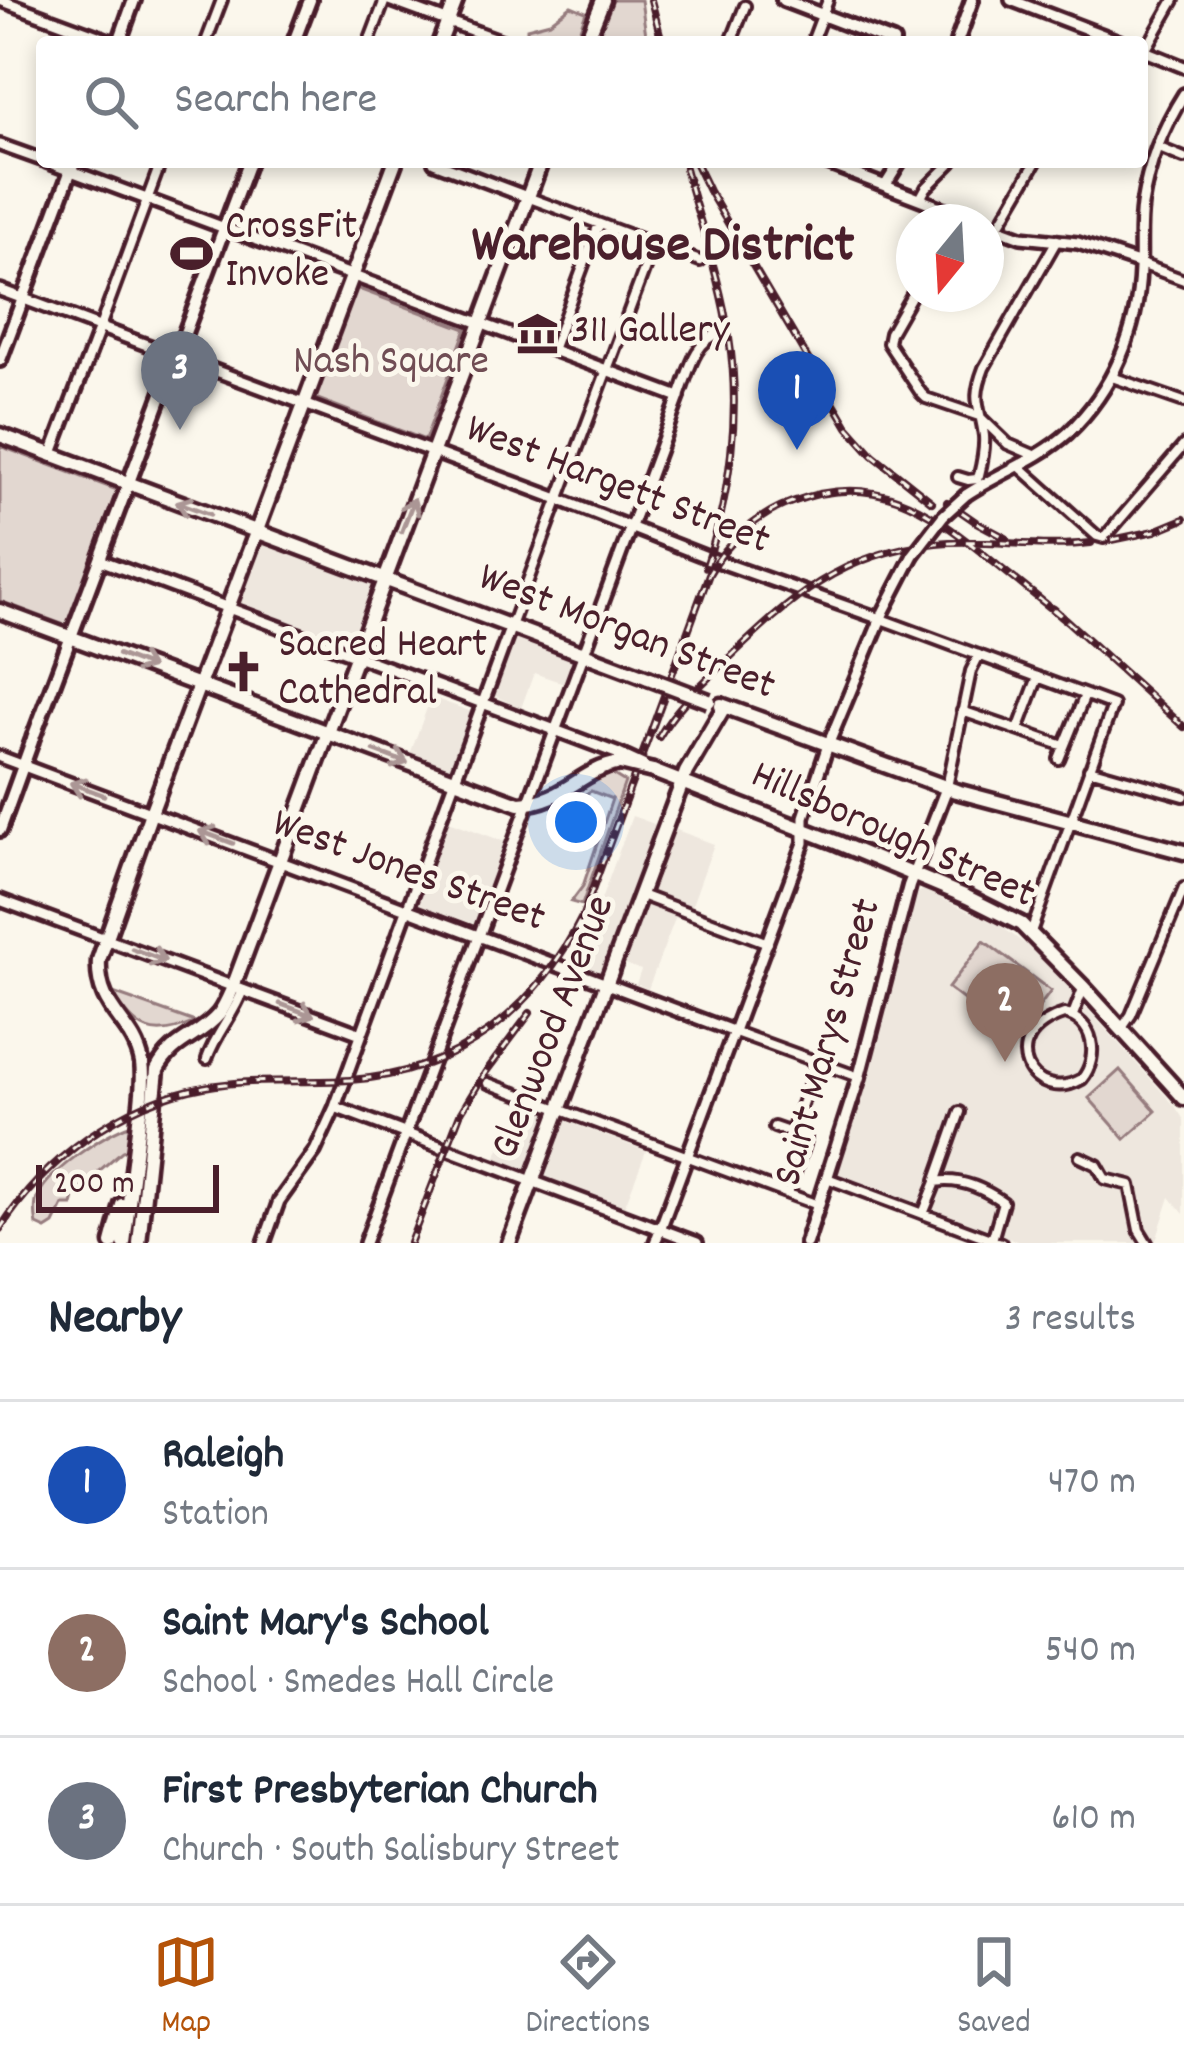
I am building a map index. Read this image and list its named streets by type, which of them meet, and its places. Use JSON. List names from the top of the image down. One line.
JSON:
{"streets":{"main road":["West Morgan Street","Hillsborough Street","Glenwood Avenue","Saint Marys Street"],"street":["West Hargett Street","West Jones Street"]},"crossings":[["West Hargett Street","Saint Marys Street"],["West Morgan Street","Glenwood Avenue"],["West Morgan Street","Saint Marys Street"],["Hillsborough Street","Glenwood Avenue"],["Hillsborough Street","Saint Marys Street"],["West Jones Street","Glenwood Avenue"],["West Jones Street","Saint Marys Street"]],"districts":["Warehouse District"],"parks":["Nash Square"],"places":{"sports":["CrossFit Invoke"],"museum":["311 Gallery"],"church":["Sacred Heart Cathedral"]},"scale_bar":"200 m","north":"bottom","page":{"search":"Search here","pins":["3","1","2"],"scale":"200 m","heading":["Nearby","3 results"],"list":[{"mark":"1","name":"Raleigh","note":"Station","value":"470 m"},{"mark":"2","name":"Saint Mary's School","note":"School · Smedes Hall Circle","value":"540 m"},{"mark":"3","name":"First Presbyterian Church","note":"Church · South Salisbury Street","value":"610 m"}],"nav":["Map","Directions","Saved"]}}
